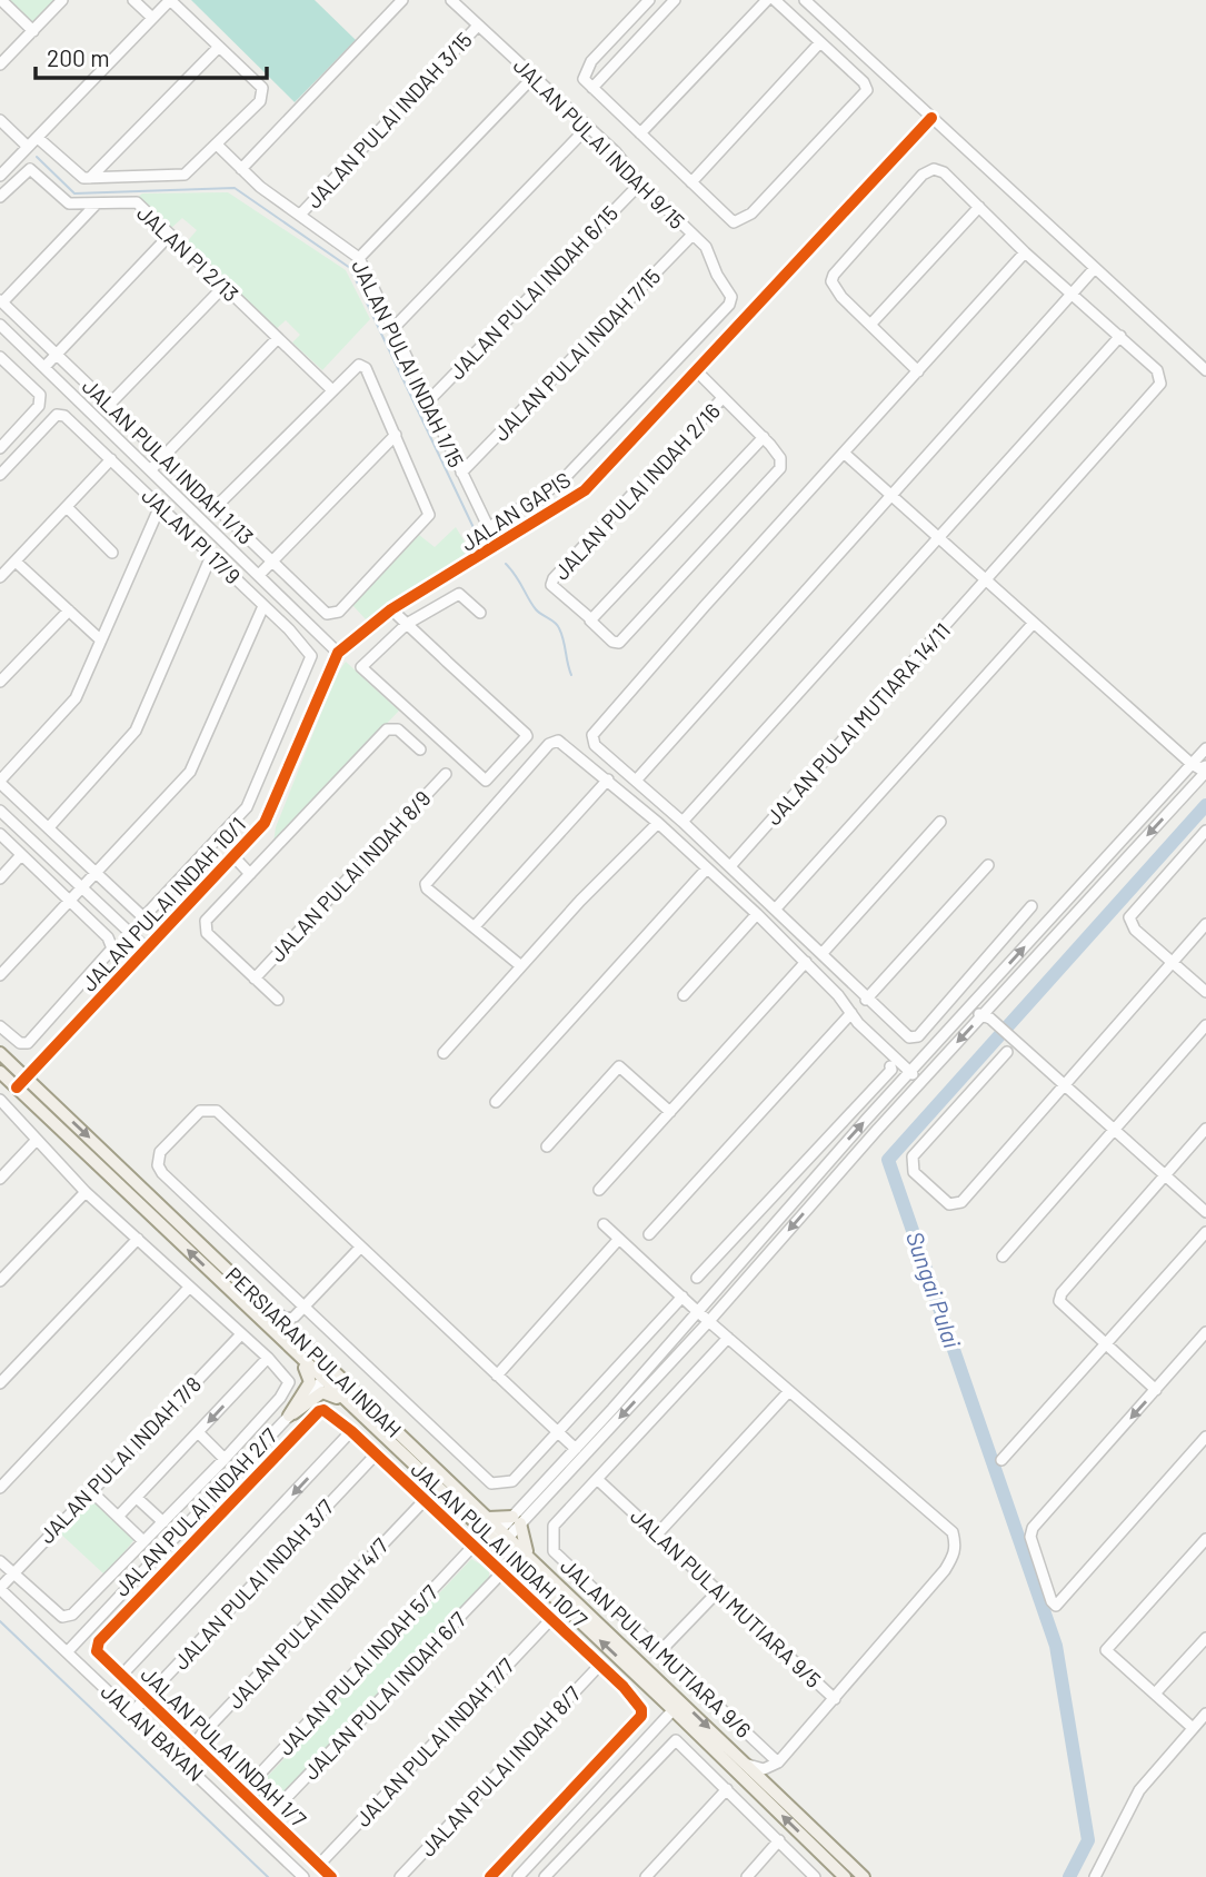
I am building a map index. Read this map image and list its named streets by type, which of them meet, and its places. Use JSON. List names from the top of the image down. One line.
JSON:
{"streets":{"main road":["PERSIARAN PULAI INDAH"],"street":["JALAN PULAI INDAH 3/15","JALAN PULAI INDAH 9/15","JALAN PI 2/13","JALAN PULAI INDAH 6/15","JALAN PULAI INDAH 7/15","JALAN PULAI INDAH 1/15","JALAN PULAI INDAH 1/13","JALAN PULAI INDAH 2/16","JALAN GAPIS","JALAN PI 17/9","JALAN PULAI MUTIARA 14/11","JALAN PULAI INDAH 8/9","JALAN PULAI INDAH 10/1","JALAN PULAI INDAH 7/8","JALAN PULAI INDAH 2/7","JALAN PULAI INDAH 10/7","JALAN PULAI INDAH 3/7","JALAN PULAI MUTIARA 9/5","JALAN PULAI INDAH 4/7","JALAN PULAI MUTIARA 9/6","JALAN PULAI INDAH 5/7","JALAN PULAI INDAH 6/7","JALAN BAYAN","JALAN PULAI INDAH 7/7","JALAN PULAI INDAH 1/7","JALAN PULAI INDAH 8/7"]},"crossings":[["JALAN PULAI INDAH 3/15","JALAN PULAI INDAH 9/15"],["JALAN PULAI INDAH 3/15","JALAN PULAI INDAH 1/15"],["JALAN PULAI INDAH 9/15","JALAN PULAI INDAH 6/15"],["JALAN PULAI INDAH 9/15","JALAN PULAI INDAH 7/15"],["JALAN PULAI INDAH 9/15","JALAN PULAI INDAH 1/15"],["JALAN PULAI INDAH 6/15","JALAN PULAI INDAH 1/15"],["JALAN PULAI INDAH 7/15","JALAN PULAI INDAH 1/15"],["JALAN PULAI INDAH 1/15","JALAN GAPIS"],["JALAN GAPIS","JALAN PULAI INDAH 10/1"],["JALAN PULAI INDAH 8/9","JALAN PULAI INDAH 10/1"],["JALAN PULAI INDAH 10/1","PERSIARAN PULAI INDAH"],["JALAN PULAI INDAH 7/8","JALAN BAYAN"],["JALAN PULAI INDAH 2/7","JALAN PULAI INDAH 10/7"],["JALAN PULAI INDAH 2/7","JALAN PULAI INDAH 1/7"],["JALAN PULAI INDAH 10/7","JALAN PULAI INDAH 3/7"],["JALAN PULAI INDAH 10/7","JALAN PULAI INDAH 4/7"],["JALAN PULAI INDAH 10/7","JALAN PULAI INDAH 5/7"],["JALAN PULAI INDAH 10/7","JALAN PULAI INDAH 6/7"],["JALAN PULAI INDAH 10/7","JALAN PULAI INDAH 7/7"],["JALAN PULAI INDAH 10/7","JALAN PULAI INDAH 8/7"],["JALAN PULAI INDAH 3/7","JALAN BAYAN"],["JALAN PULAI INDAH 3/7","JALAN PULAI INDAH 1/7"],["JALAN PULAI MUTIARA 9/5","JALAN PULAI MUTIARA 9/6"],["JALAN PULAI INDAH 4/7","JALAN PULAI INDAH 1/7"],["JALAN PULAI INDAH 5/7","JALAN PULAI INDAH 1/7"],["JALAN PULAI INDAH 6/7","JALAN PULAI INDAH 1/7"],["JALAN PULAI INDAH 7/7","JALAN PULAI INDAH 1/7"]],"water":["Sungai Pulai"],"scale_bar":"200 m"}
